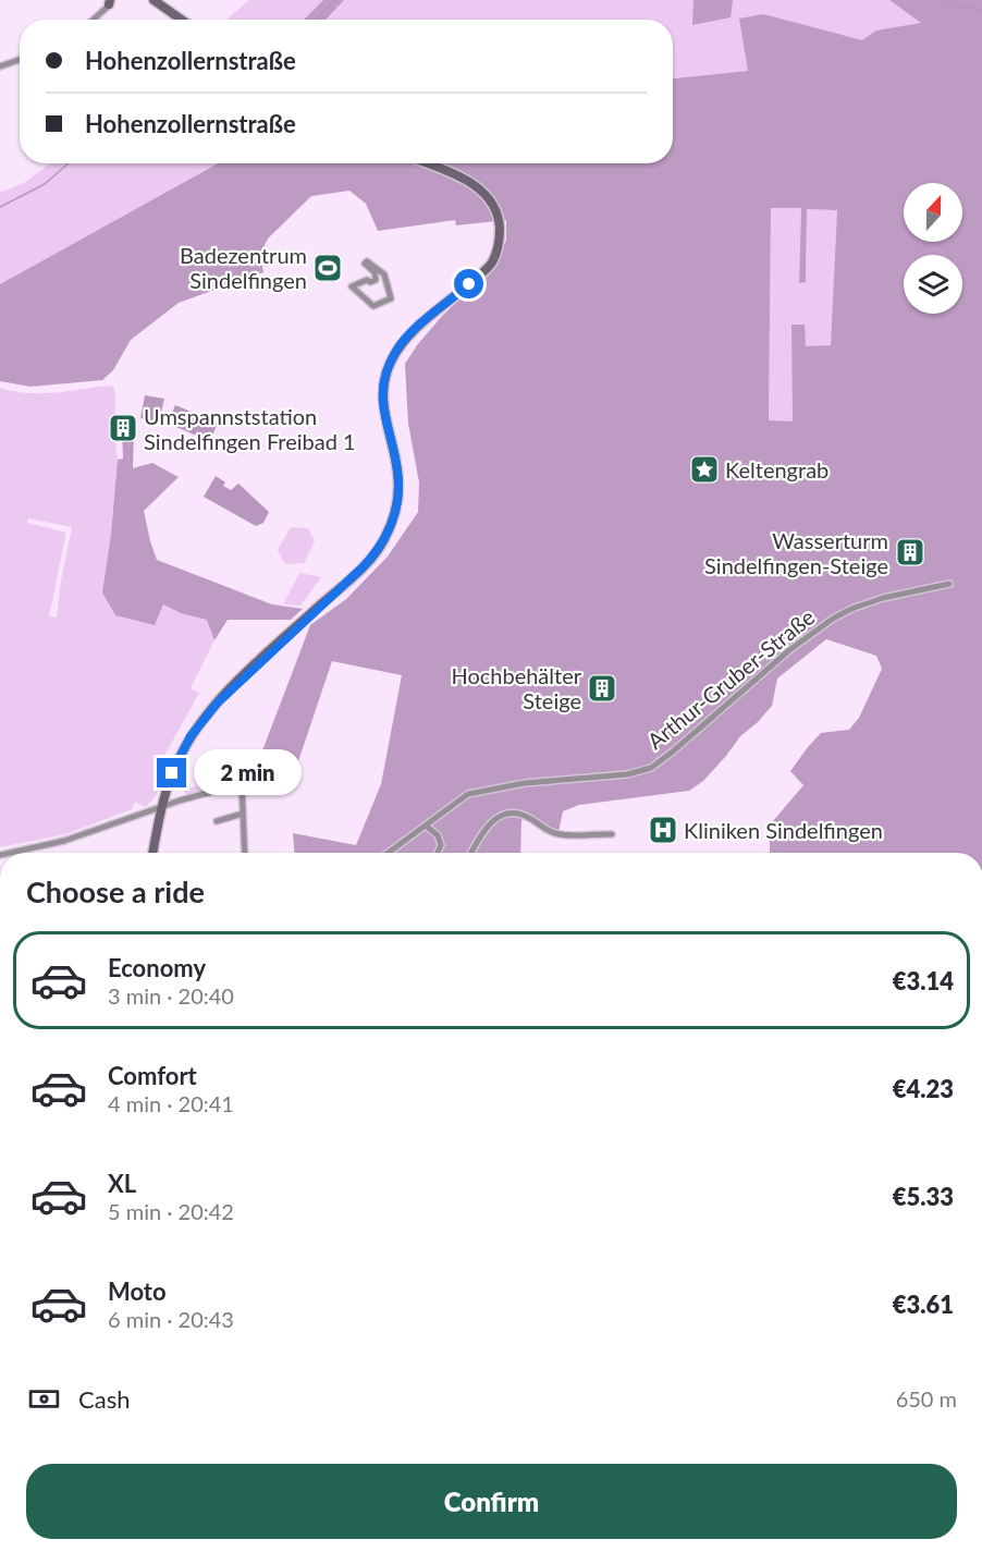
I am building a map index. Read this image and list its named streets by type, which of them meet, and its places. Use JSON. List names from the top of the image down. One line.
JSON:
{"streets":{"street":["Arthur-Gruber-Straße"]},"places":{"sports":["Badezentrum Sindelfingen"],"building":["Umspannststation Sindelfingen Freibad 1","Wasserturm Sindelfingen-Steige","Hochbehälter Steige"],"place":["Keltengrab"],"hospital":["Kliniken Sindelfingen"]},"north":"top","page":{"banner":["Hohenzollernstraße","Hohenzollernstraße"],"bubble":"2 min","heading":"Choose a ride","list":[{"name":"Economy","note":"3 min · 20:40","value":"€3.14"},{"name":"Comfort","note":"4 min · 20:41","value":"€4.23"},{"name":"XL","note":"5 min · 20:42","value":"€5.33"},{"name":"Moto","note":"6 min · 20:43","value":"€3.61"}],"pay":["Cash","650 m"],"buttons":"Confirm"}}
